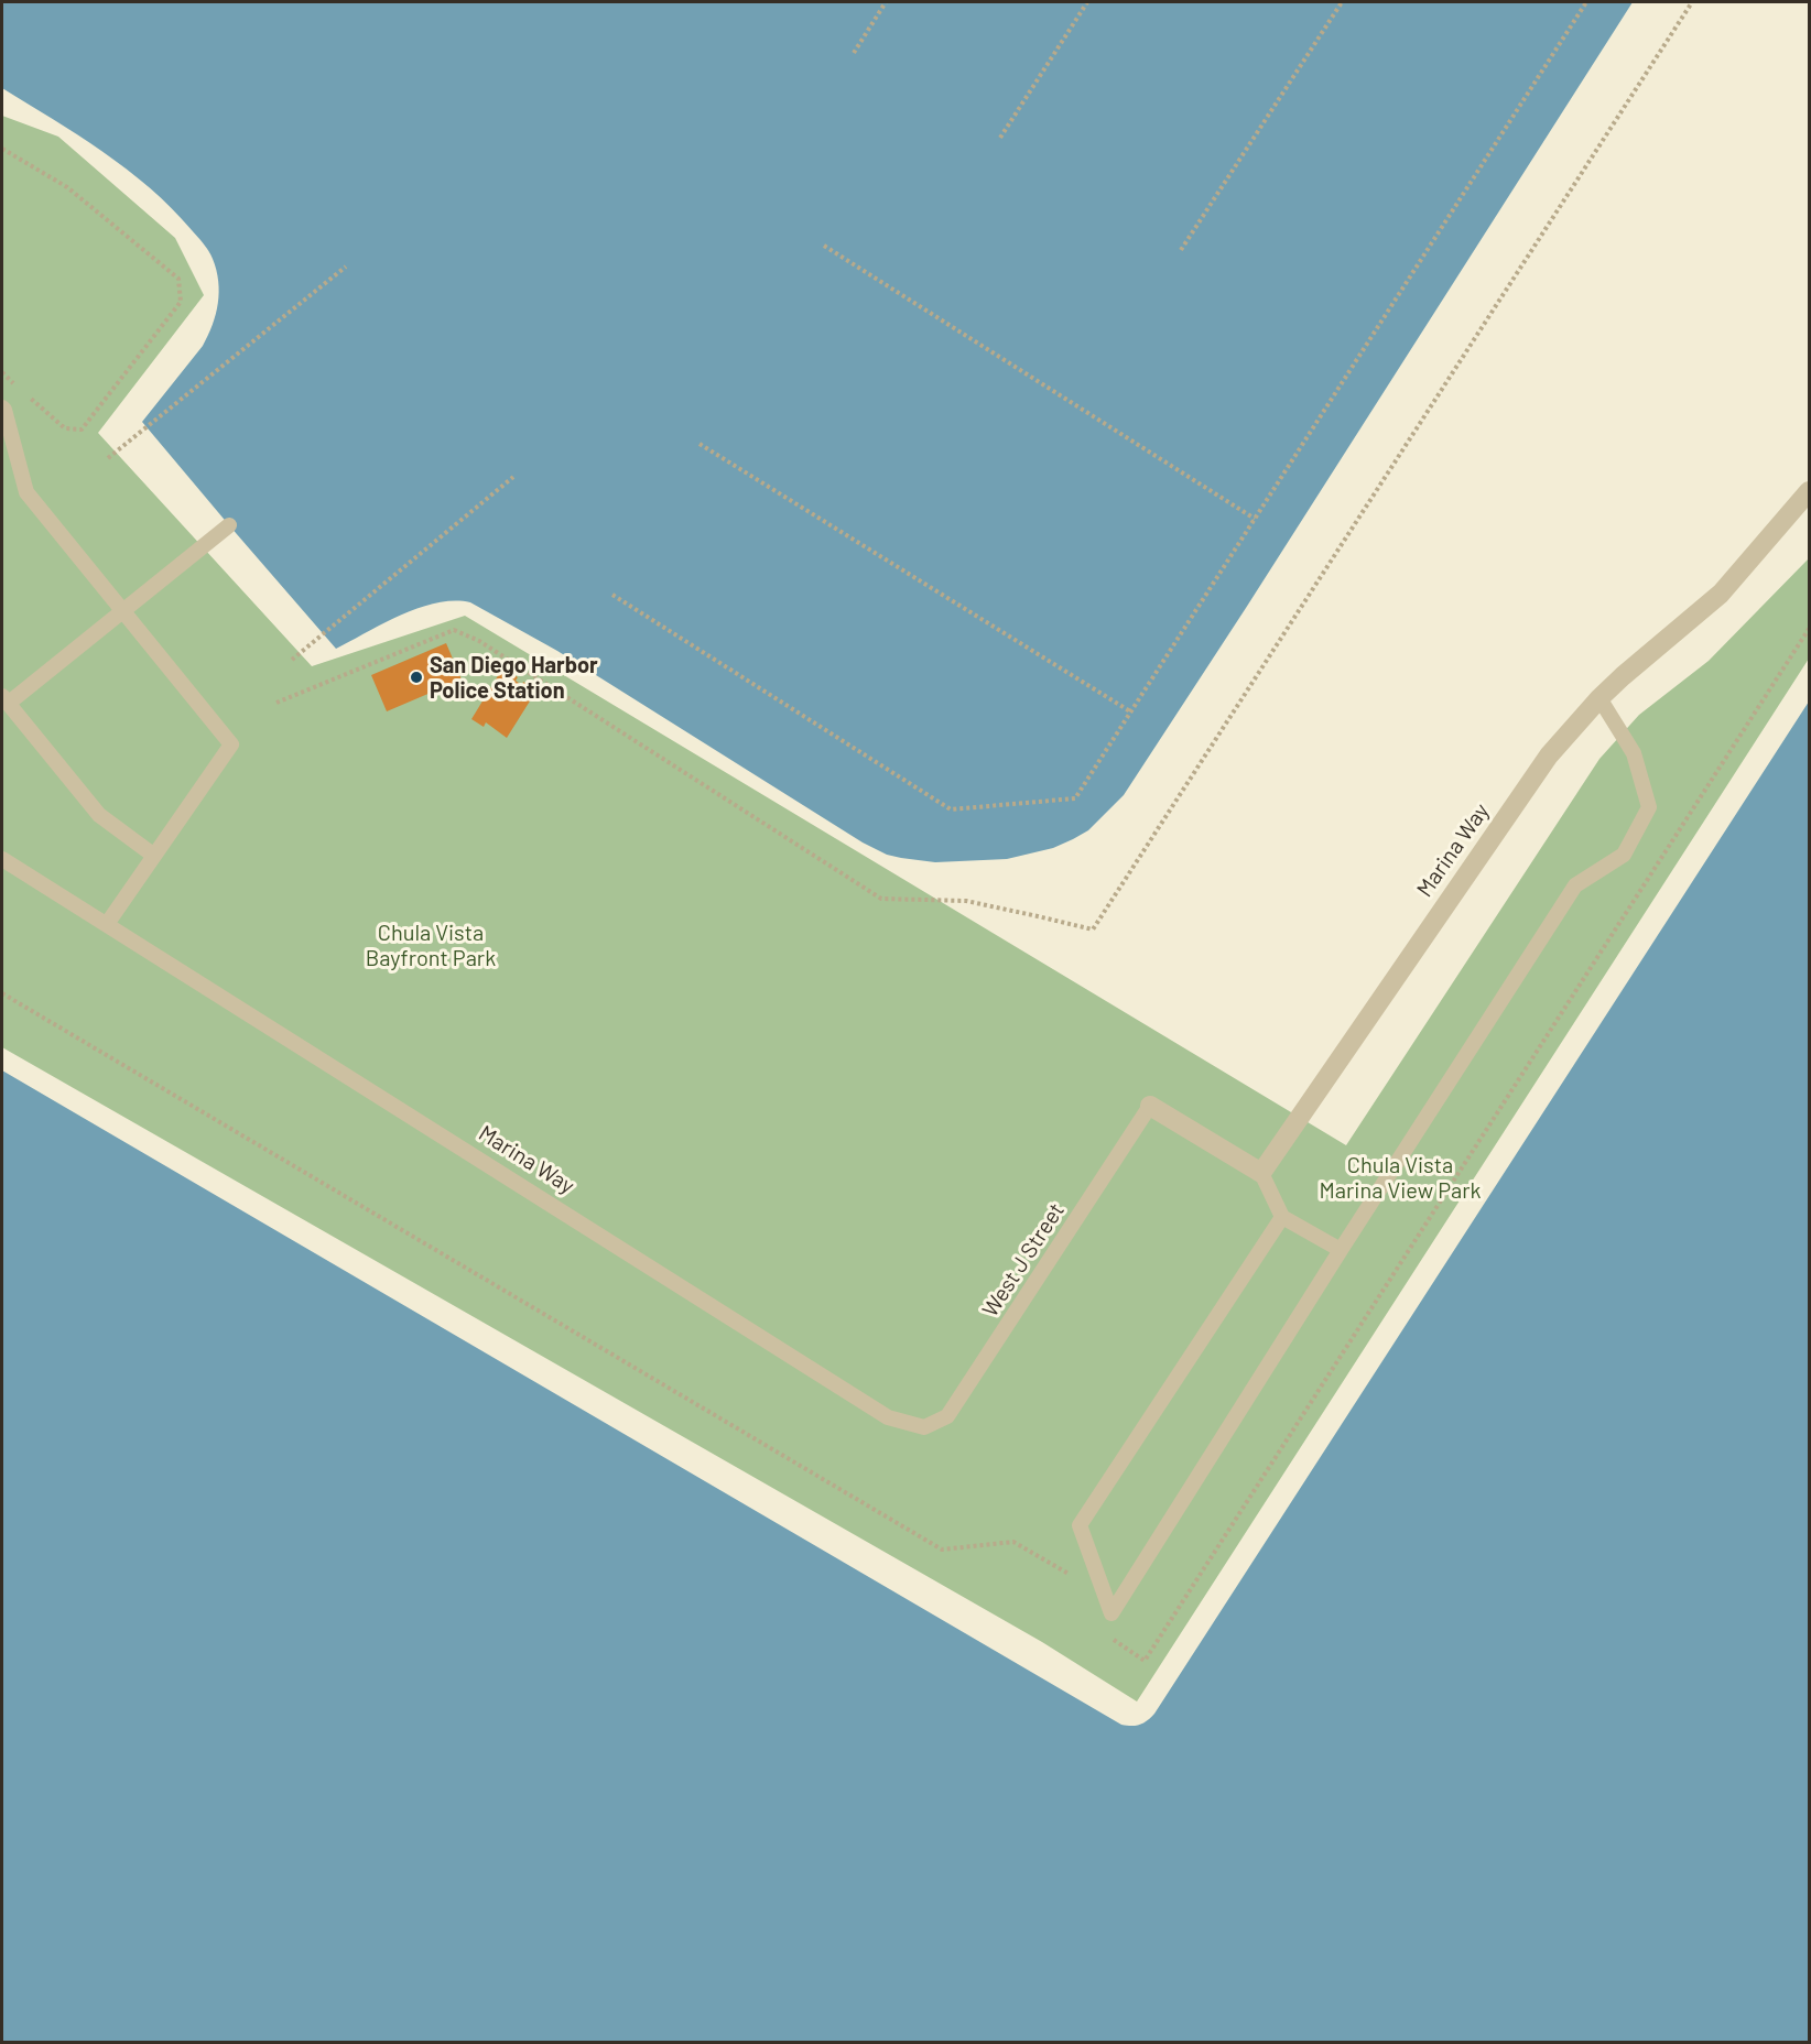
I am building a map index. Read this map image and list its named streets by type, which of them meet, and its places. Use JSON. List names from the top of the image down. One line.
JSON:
{"streets":{"street":["Marina Way"],"lane":["West J Street"]},"crossings":[["Marina Way","West J Street"]],"parks":["Chula Vista Bayfront Park","Chula Vista Marina View Park"],"places":["San Diego Harbor Police Station"]}
